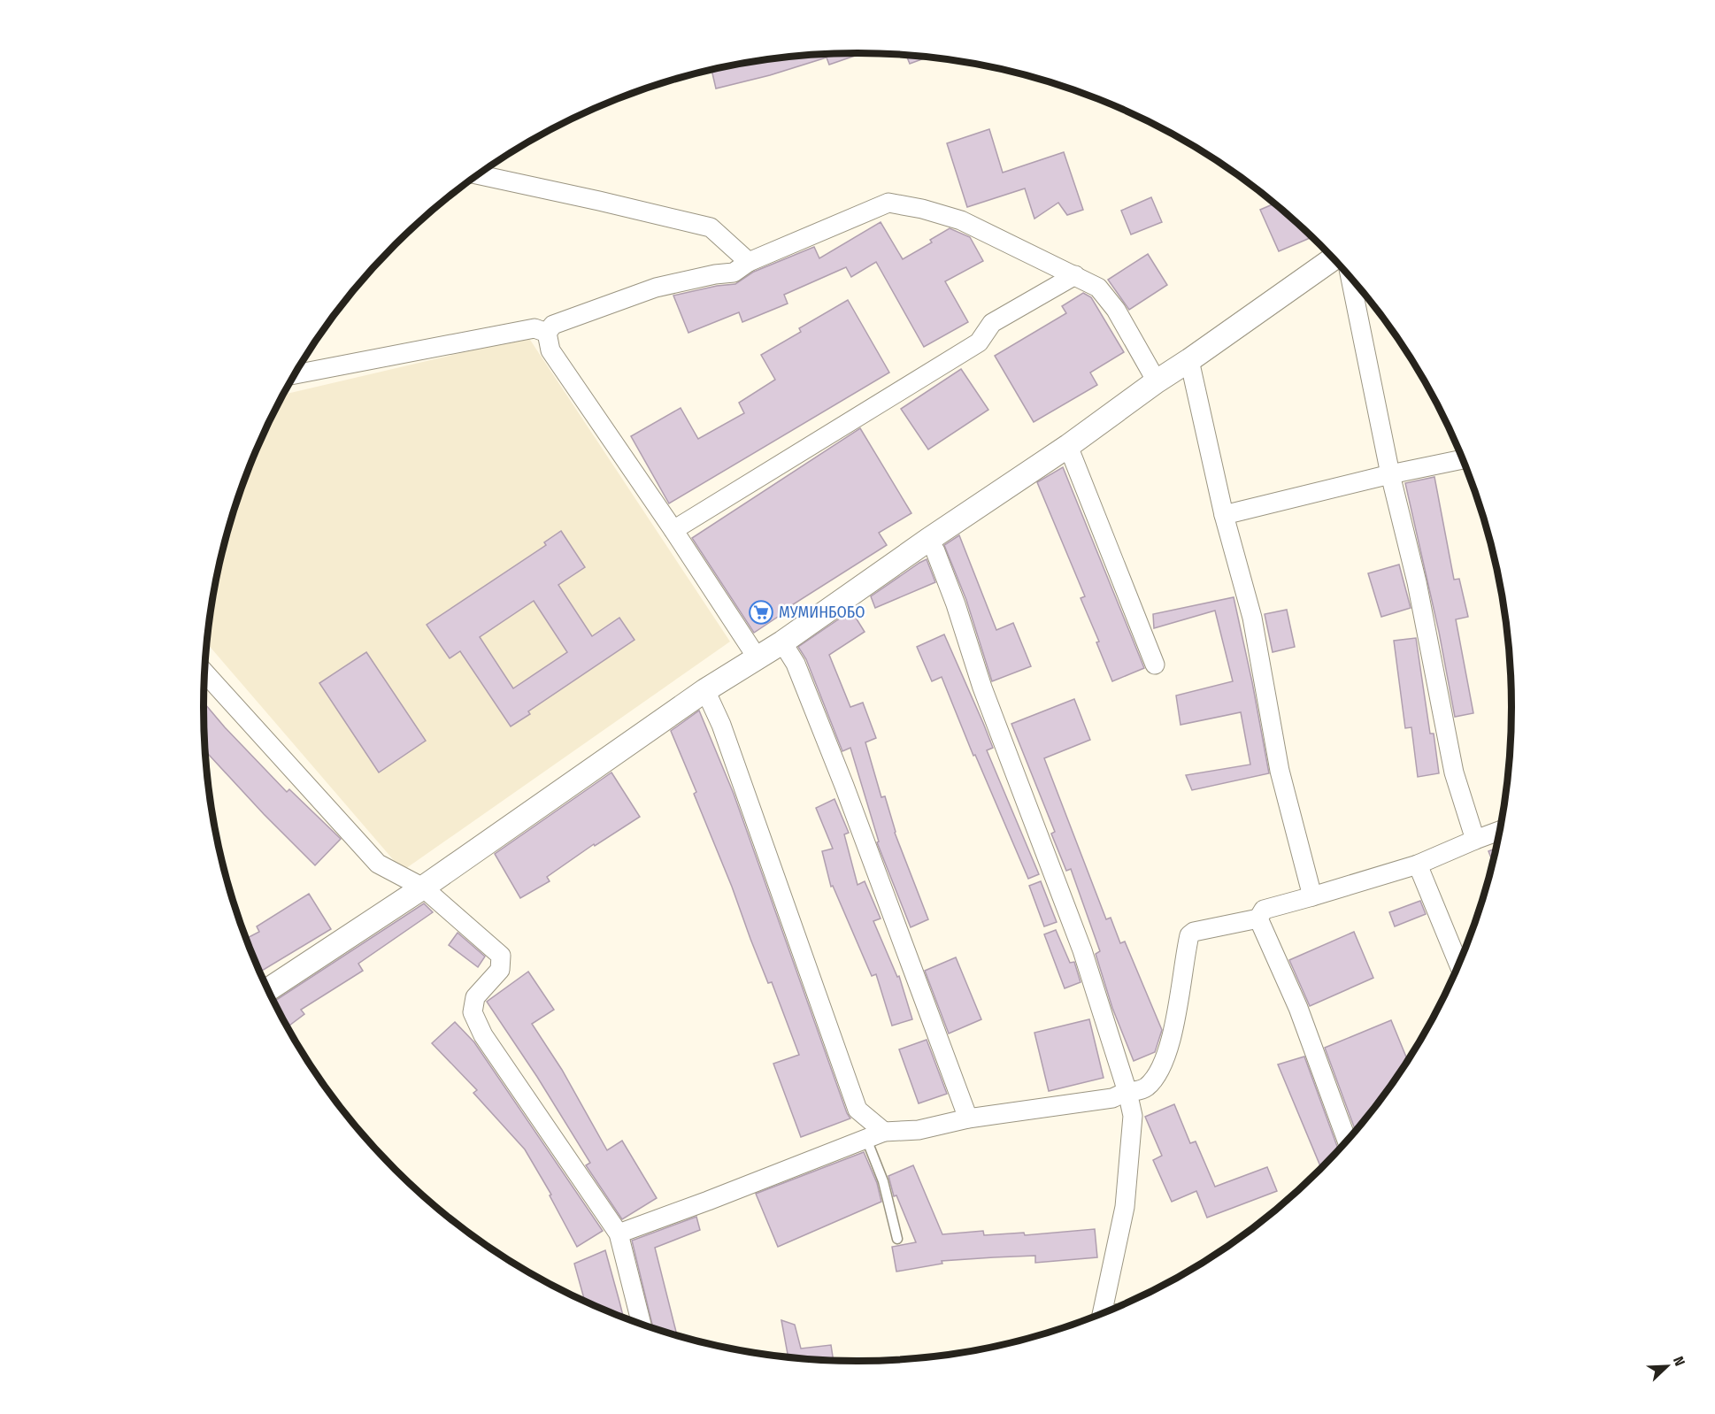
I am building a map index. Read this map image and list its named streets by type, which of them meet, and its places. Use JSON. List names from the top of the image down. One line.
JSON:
{"places":{"supermarket":["МУМИНБОБО"]},"north":"top right"}
